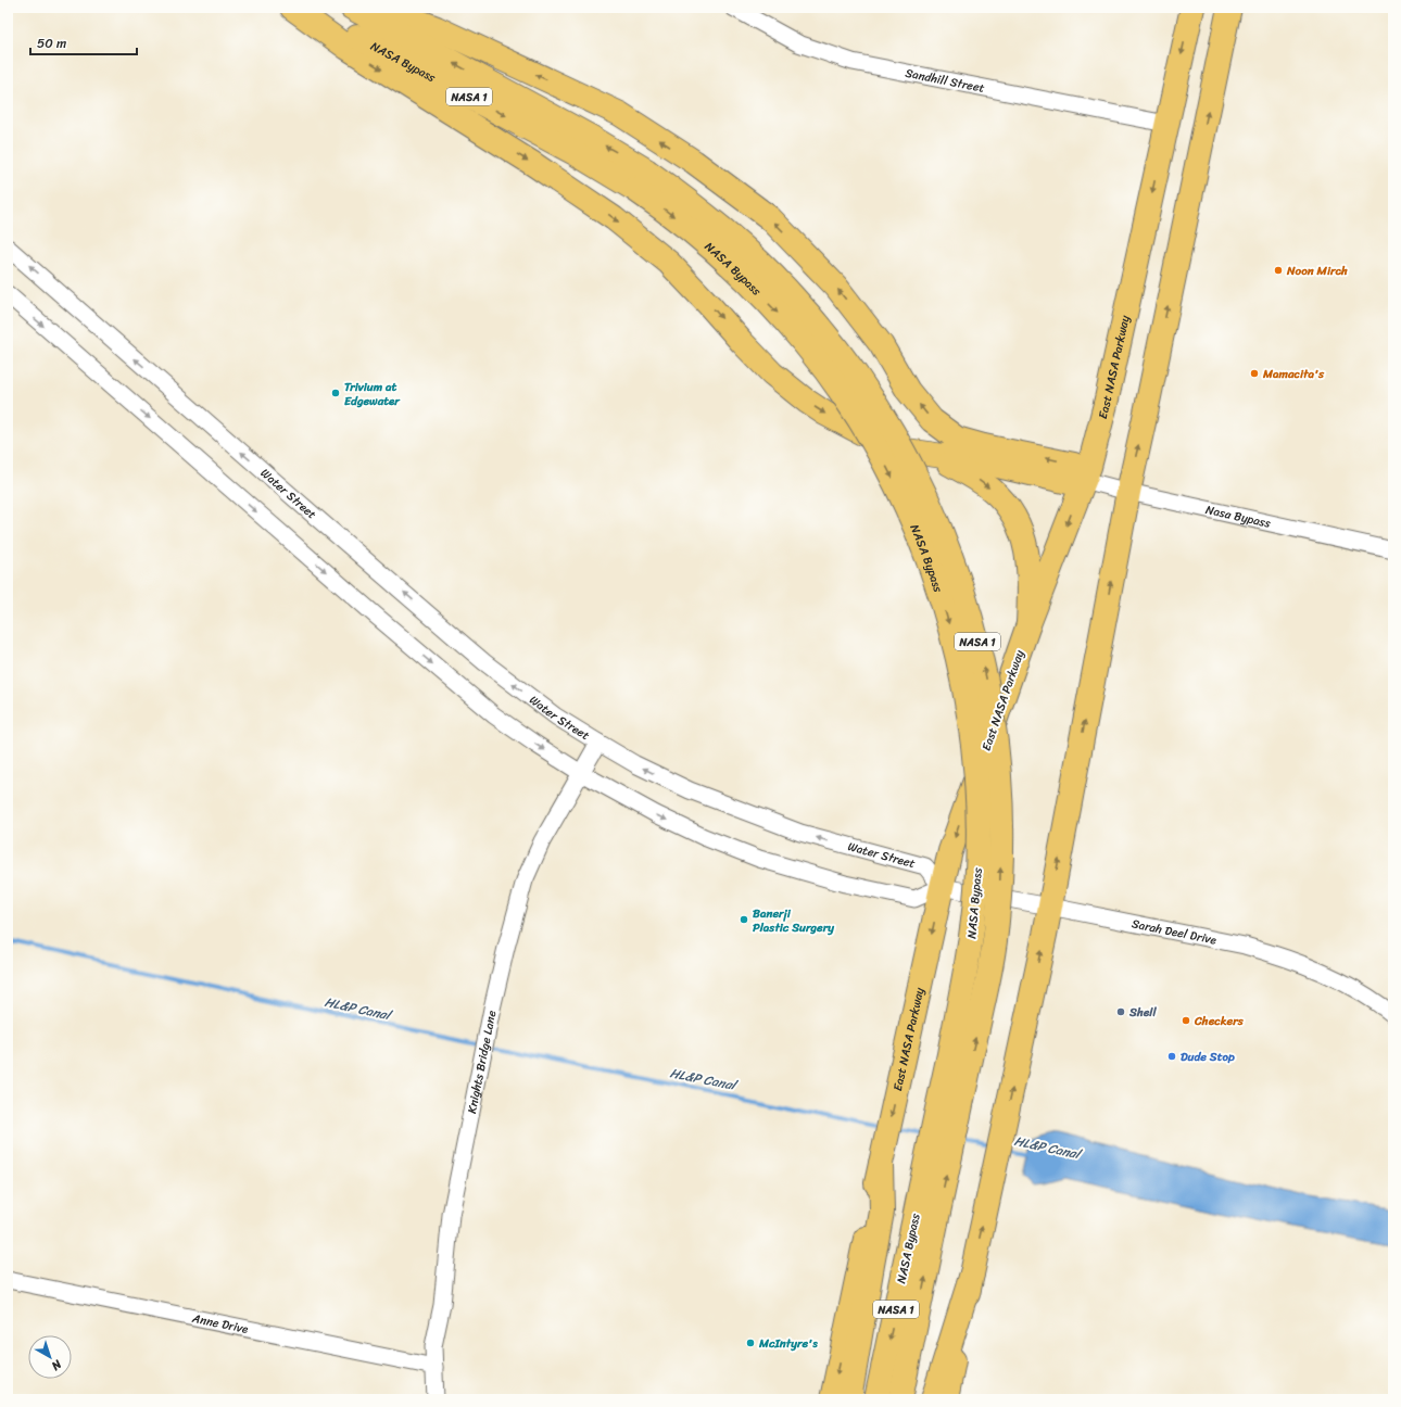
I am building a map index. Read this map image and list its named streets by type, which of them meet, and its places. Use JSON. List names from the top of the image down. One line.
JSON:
{"streets":{"main road":["NASA Bypass","NASA 1","East NASA Parkway"],"street":["Sandhill Street","Water Street","Nasa Bypass","Sarah Deel Drive","Knights Bridge Lane","Anne Drive"]},"crossings":[["Sandhill Street","East NASA Parkway"],["East NASA Parkway","Water Street"],["East NASA Parkway","Nasa Bypass"],["East NASA Parkway","Sarah Deel Drive"],["Water Street","Sarah Deel Drive"],["Water Street","Knights Bridge Lane"],["Knights Bridge Lane","Anne Drive"]],"water":["HL&P Canal"],"places":["Noon Mirch","Mamacita's","Trivium at Edgewater","Banerji Plastic Surgery","Shell","Checkers","Dude Stop","McIntyre's"],"scale_bar":"50 m","north":"bottom right"}
